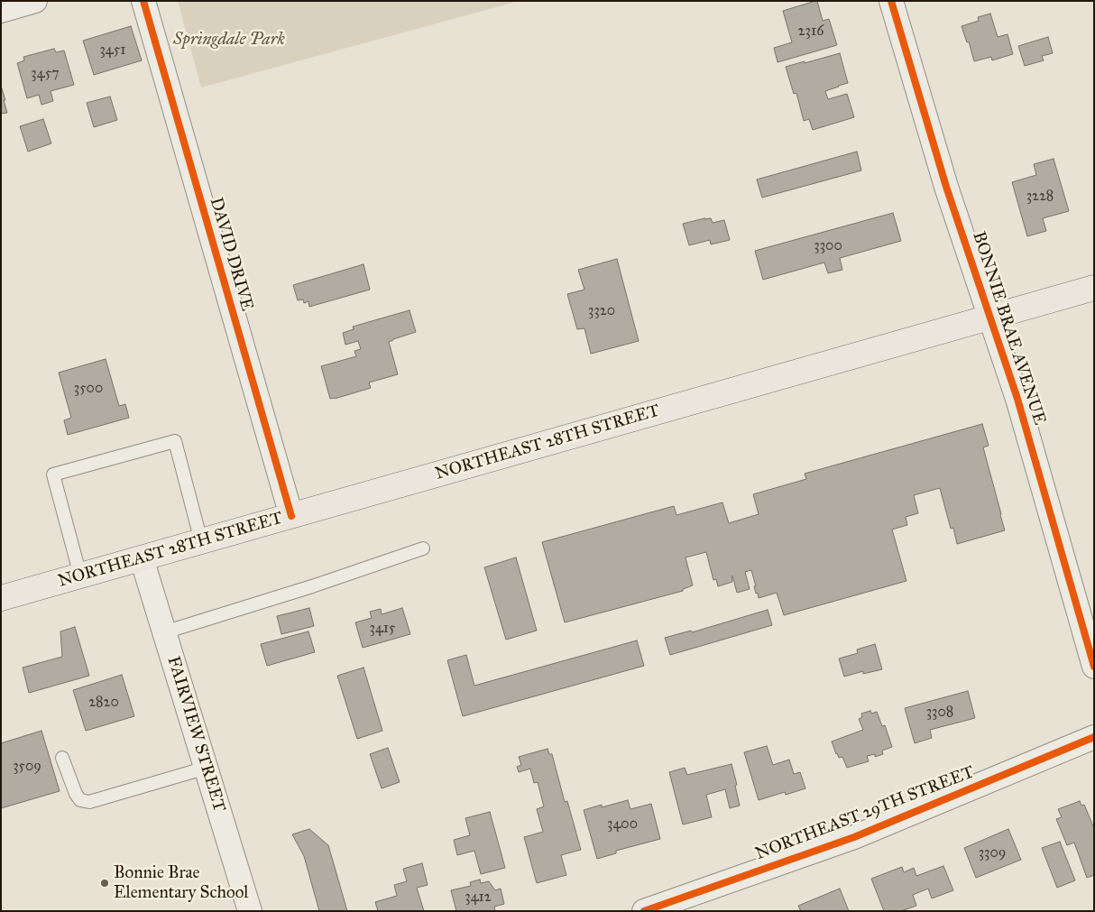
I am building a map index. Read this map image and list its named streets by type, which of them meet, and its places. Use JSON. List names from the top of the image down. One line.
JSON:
{"streets":{"main road":["NORTHEAST 28TH STREET"],"street":["DAVID DRIVE","BONNIE BRAE AVENUE","FAIRVIEW STREET","NORTHEAST 29TH STREET"]},"crossings":[["DAVID DRIVE","NORTHEAST 28TH STREET"],["BONNIE BRAE AVENUE","NORTHEAST 28TH STREET"],["NORTHEAST 28TH STREET","FAIRVIEW STREET"]],"parks":["Springdale Park"],"places":["Bonnie Brae Elementary School"],"house_numbers":["2316","3451","3457","3228","3300","3320","3500","3415","2820","3308","3509","3400","3309","3412"]}
